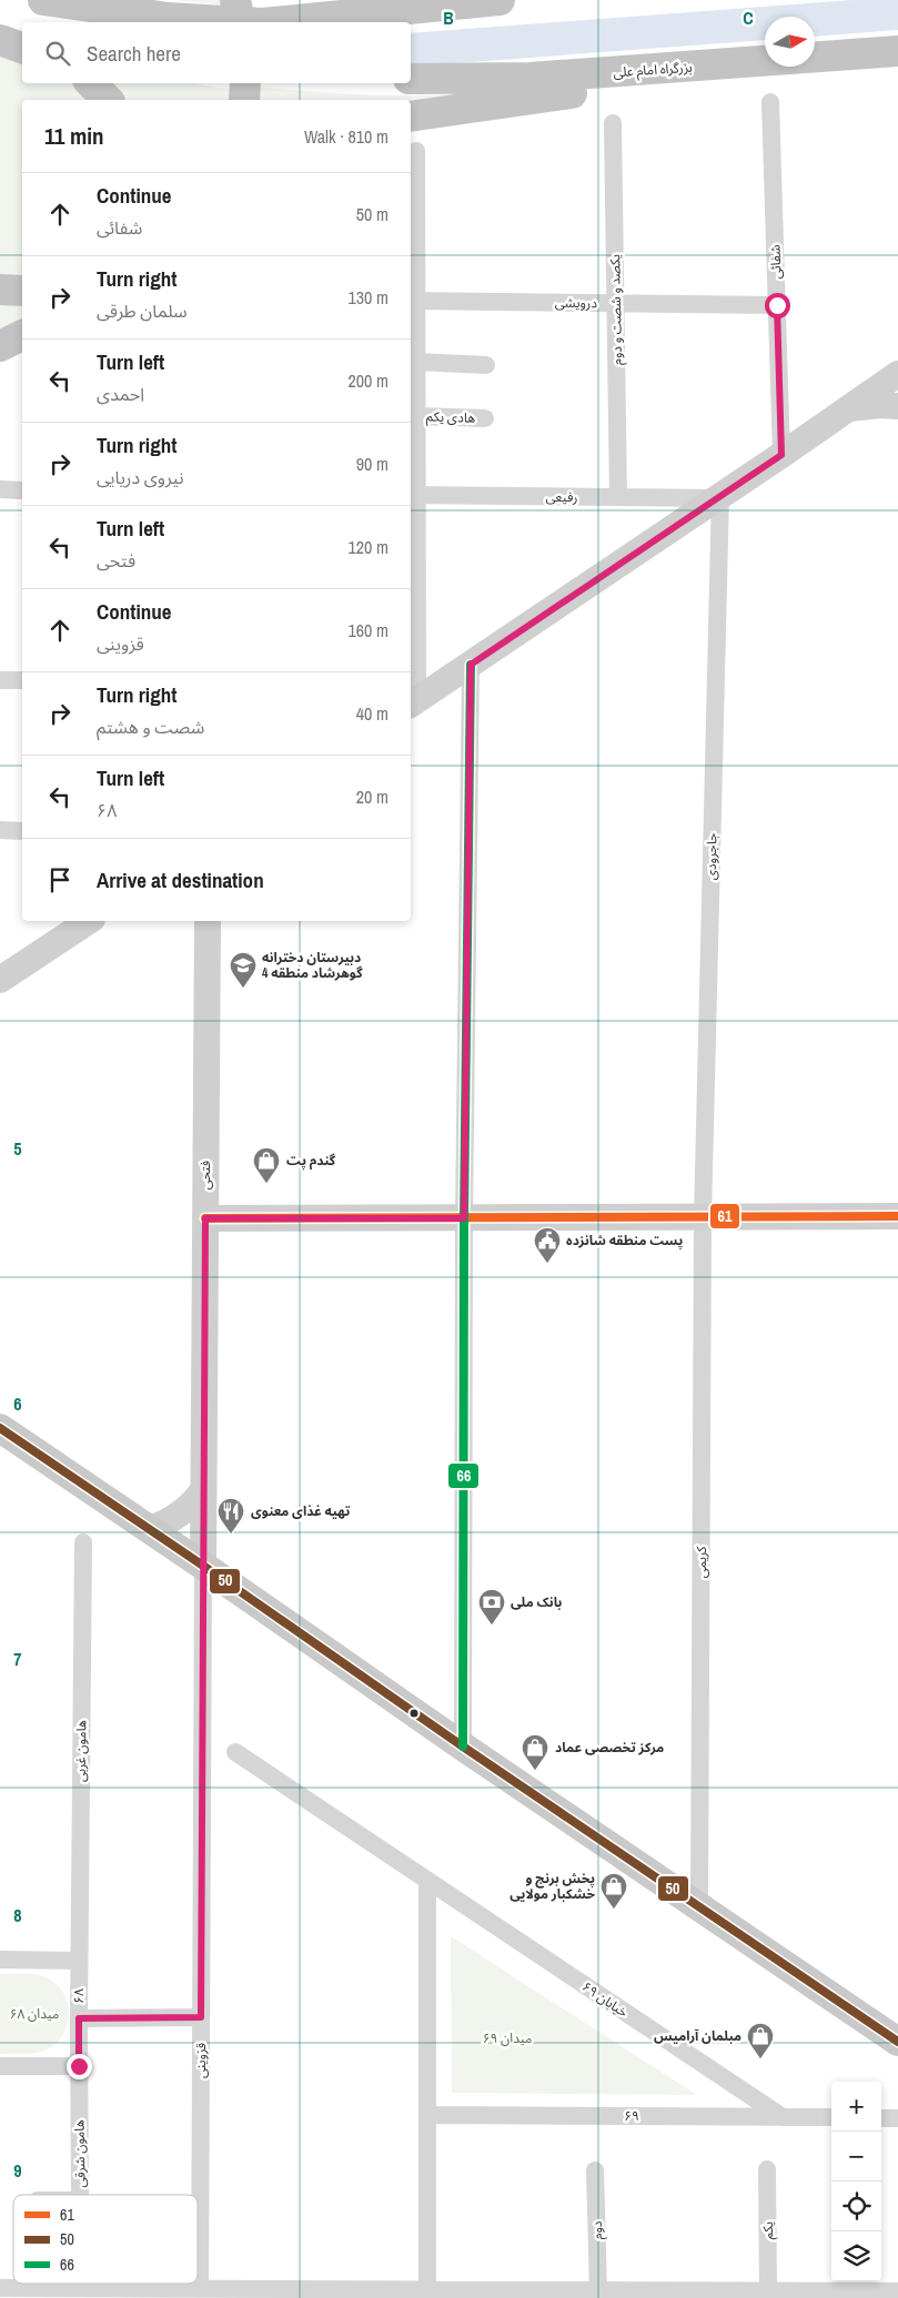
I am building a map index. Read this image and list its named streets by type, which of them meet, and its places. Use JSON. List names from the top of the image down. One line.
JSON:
{"streets":{"highway":["بزرگراه امام علی"],"main road":["فتحی"],"street":["شفائی","درویشی","یکصد و شصت و دوم","هادی یکم","رفیعی","جاجرودی","کریمی","هامون غربی","۶۸","خیابان ۶۹","قزوینی","۶۹","هامون شرقی","دوم","یکم"]},"crossings":[["شفائی","درویشی"],["درویشی","یکصد و شصت و دوم"],["یکصد و شصت و دوم","رفیعی"],["رفیعی","جاجرودی"],["جاجرودی","کریمی"],["فتحی","قزوینی"],["هامون غربی","۶۸"],["۶۸","هامون شرقی"],["خیابان ۶۹","۶۹"]],"parks":["میدان ۶۸","میدان ۶۹"],"places":{"school or university":["دبیرستان دخترانه گوهرشاد منطقه 4"],"shop":["گندم پت","مرکز تخصصی عماد","پخش برنج و خشکبار مولایی","مبلمان آرامیس"],"public building":["پست منطقه شانزده"],"restaurant":["تهیه غذای معنوی"],"bank":["بانک ملی"]},"lines":["transit line 66","transit line 61","transit line 50"],"legend":["61","50","66"],"north":"right","page":{"search":"Search here","heading":["11 min","Walk · 810 m"],"list":[["Continue","شفائی","50 m"],["Turn right","سلمان طرقی","130 m"],["Turn left","احمدی","200 m"],["Turn right","نیروی دریایی","90 m"],["Turn left","فتحی","120 m"],["Continue","قزوینی","160 m"],["Turn right","شصت و هشتم","40 m"],["Turn left","۶۸","20 m"],"Arrive at destination"],"map_buttons":["+","−"]},"grid":{"columns":["B","C"],"rows":["5","6","7","8","9"]}}
